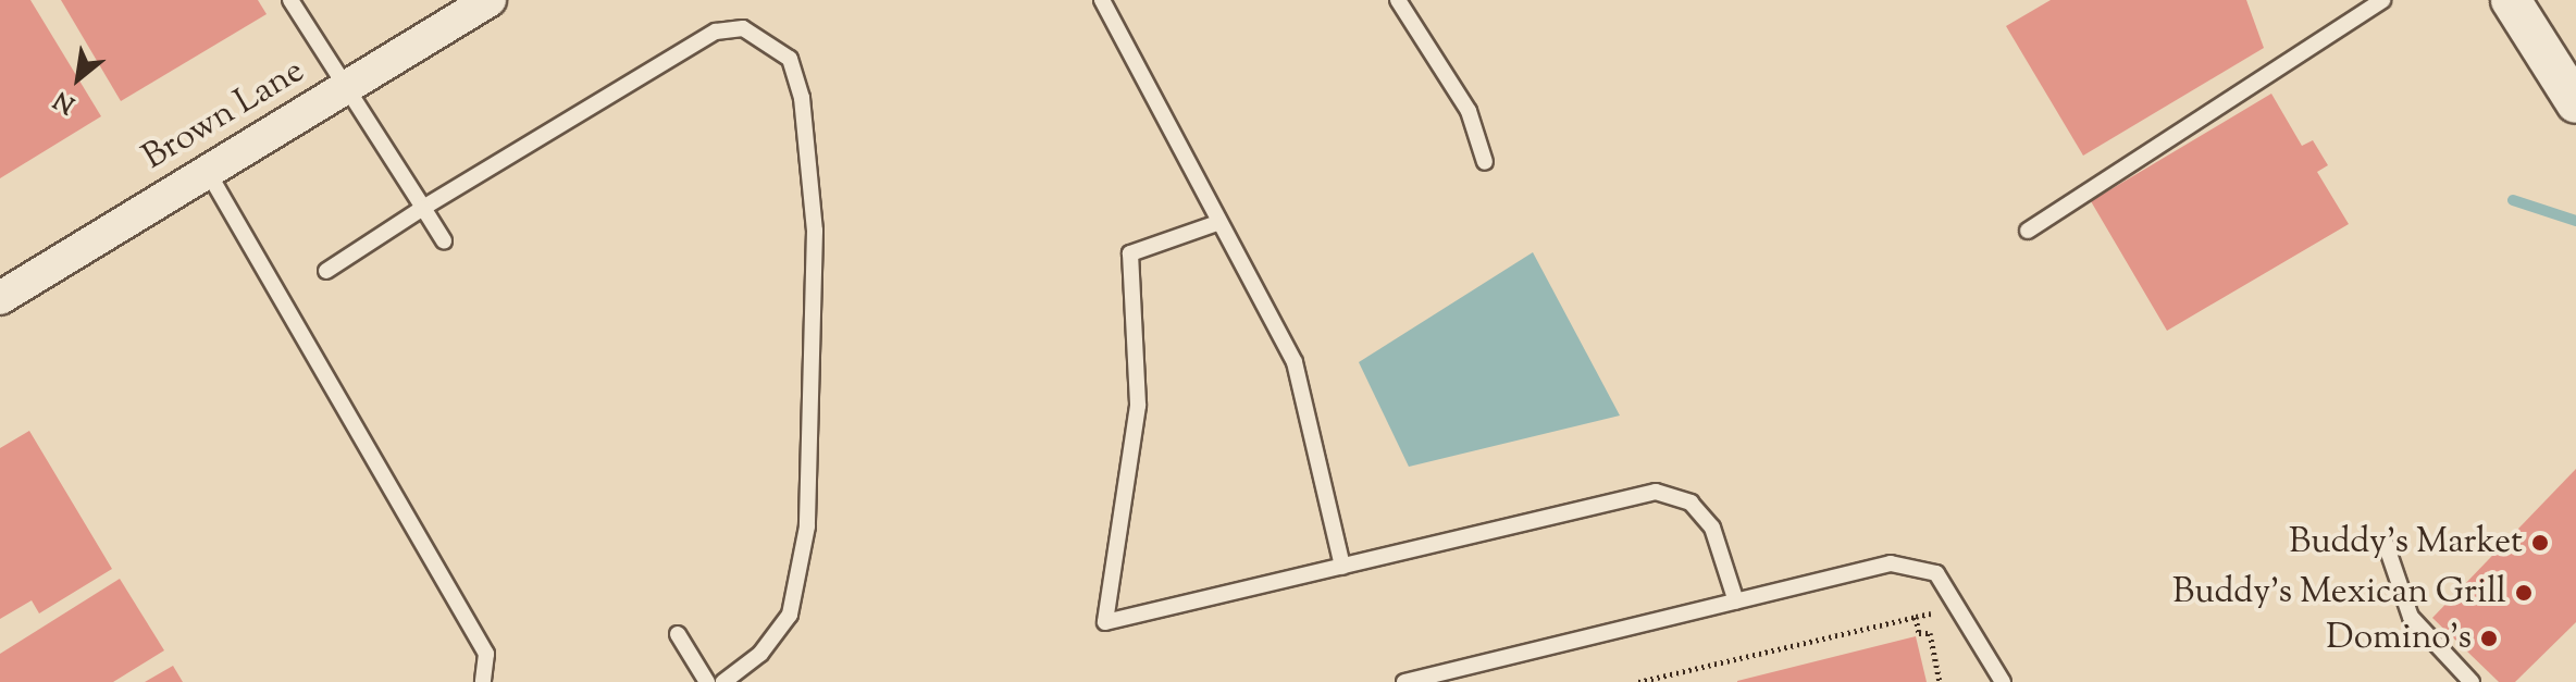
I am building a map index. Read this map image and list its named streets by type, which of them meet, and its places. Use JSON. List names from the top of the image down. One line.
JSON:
{"streets":{"street":["Brown Lane"]},"places":["Buddy's Market","Buddy's Mexican Grill","Domino's"],"north":"bottom left"}
